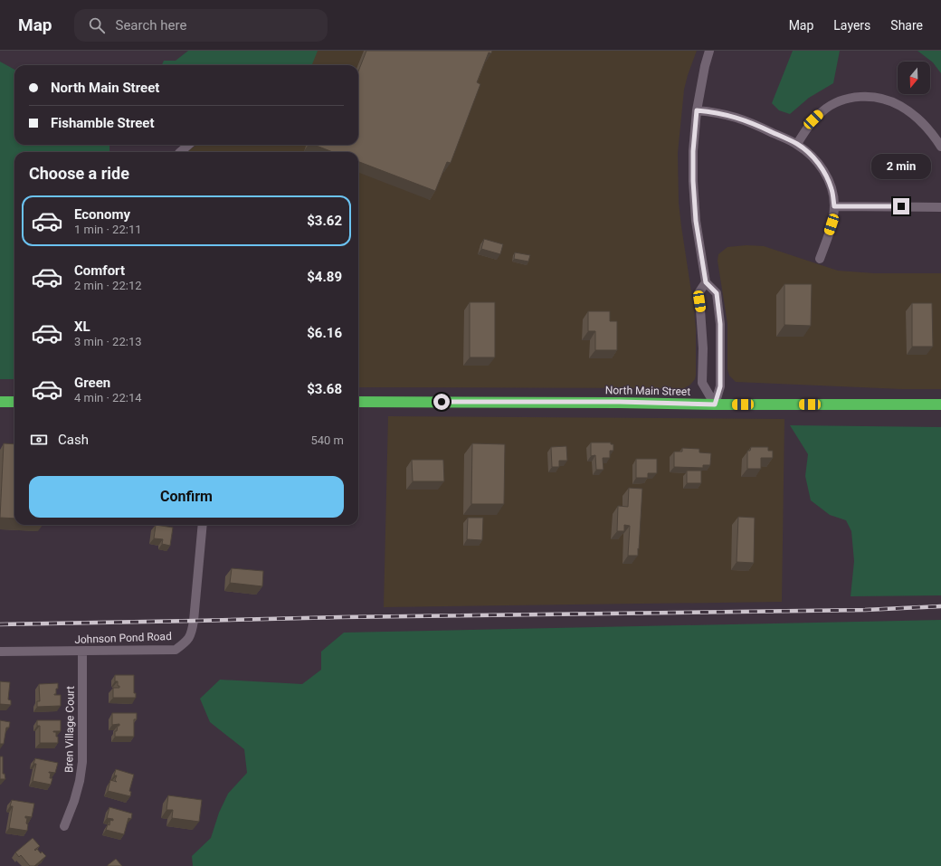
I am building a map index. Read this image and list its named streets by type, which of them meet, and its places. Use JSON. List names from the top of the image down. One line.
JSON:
{"streets":{"highway":["North Main Street"],"street":["Johnson Pond Road","Bren Village Court"]},"crossings":[["Johnson Pond Road","Bren Village Court"]],"north":"bottom","page":{"header":"Map","search":"Search here","nav":["Map","Layers","Share"],"banner":["North Main Street","Fishamble Street"],"heading":"Choose a ride","bubble":"2 min","list":[{"name":"Economy","note":"1 min · 22:11","value":"$3.62"},{"name":"Comfort","note":"2 min · 22:12","value":"$4.89"},{"name":"XL","note":"3 min · 22:13","value":"$6.16"},{"name":"Green","note":"4 min · 22:14","value":"$3.68"}],"pay":["Cash","540 m"],"buttons":"Confirm"}}
